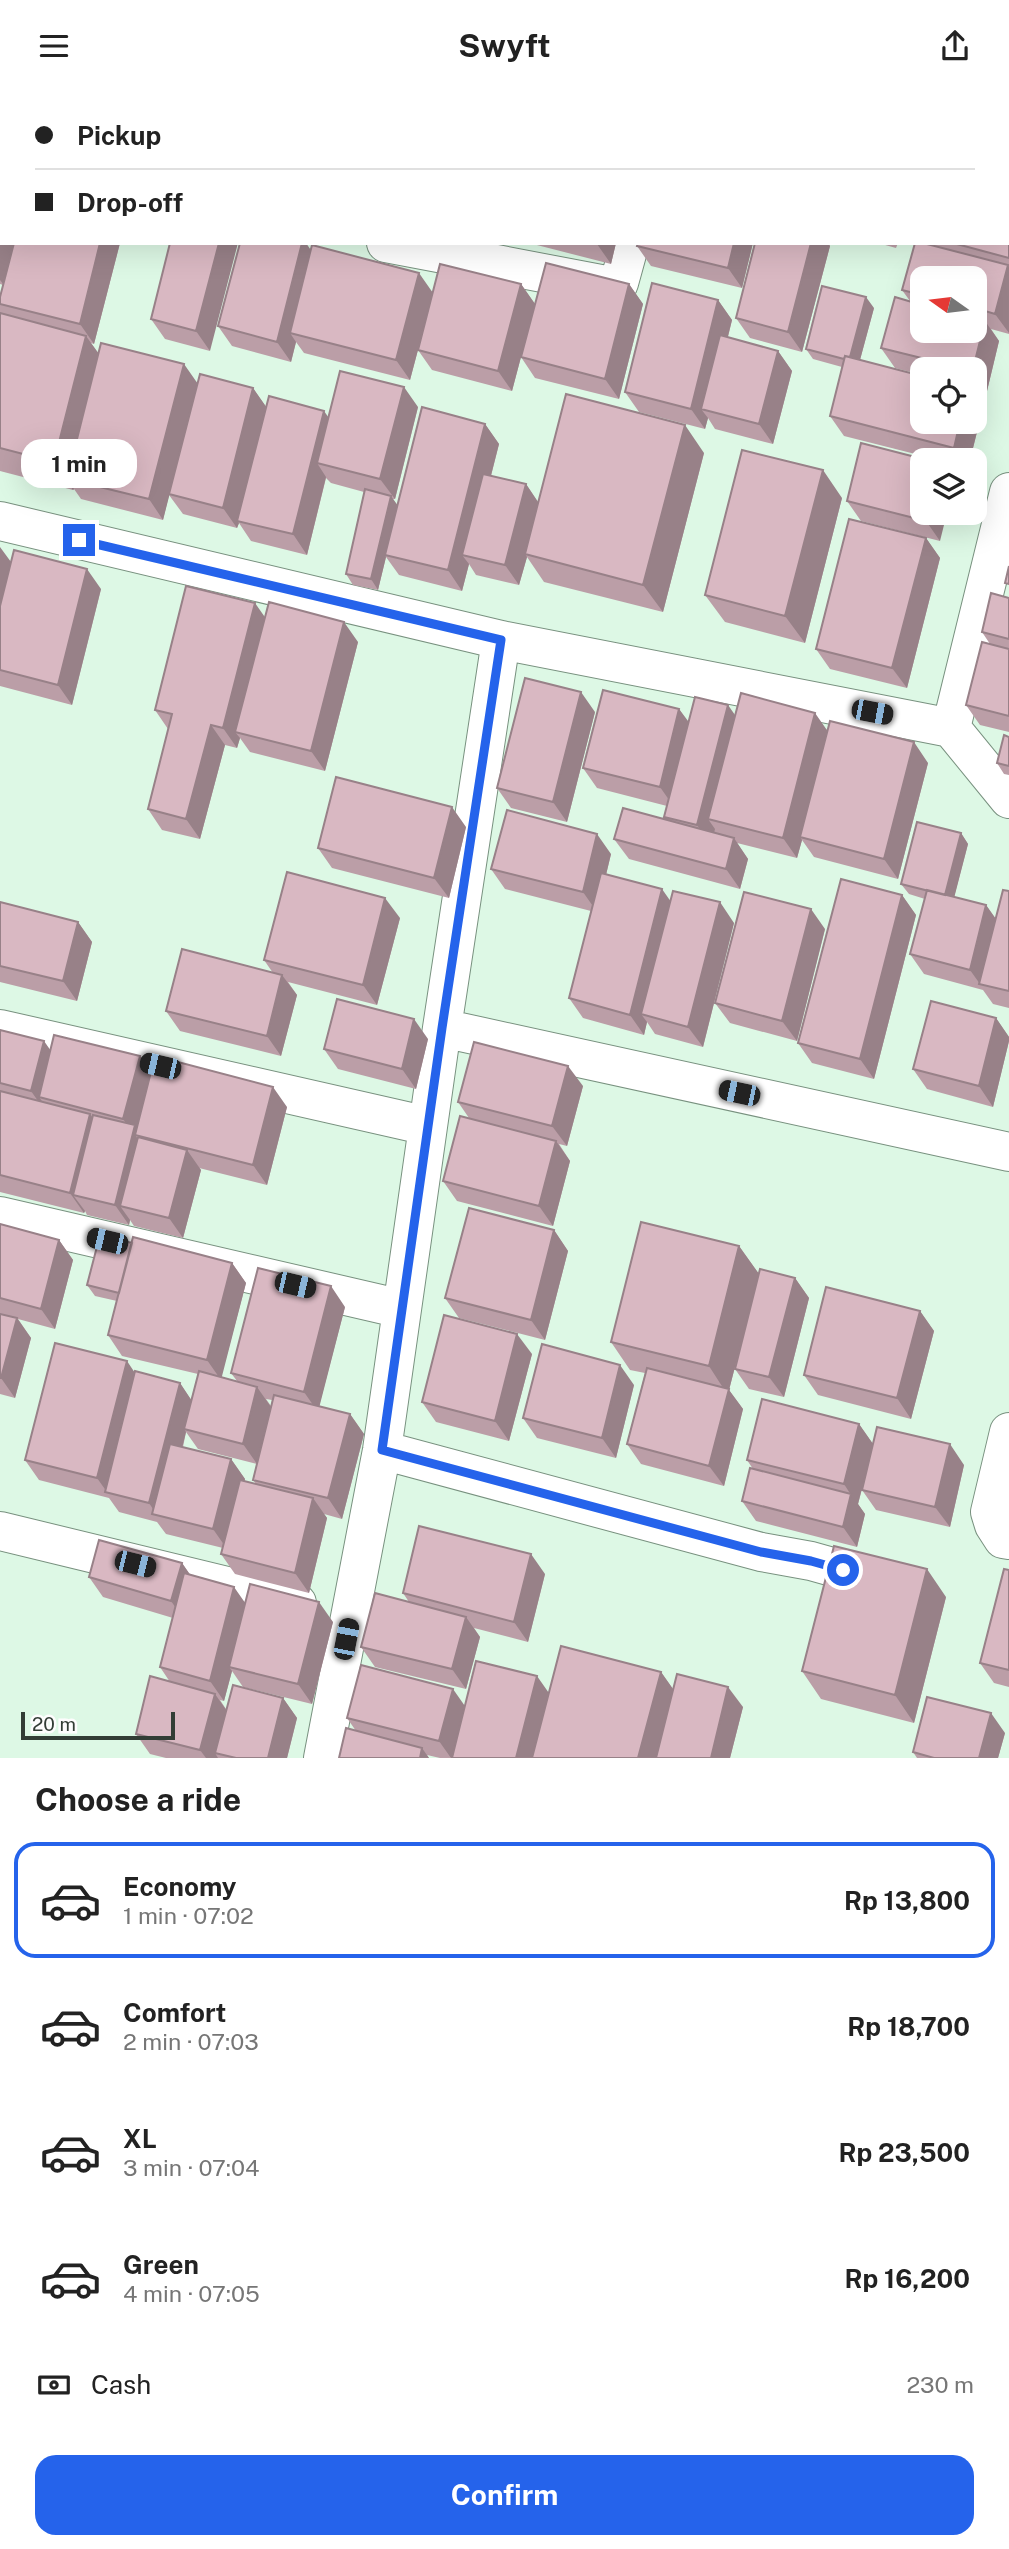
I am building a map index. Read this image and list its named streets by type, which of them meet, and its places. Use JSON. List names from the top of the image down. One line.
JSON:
{"scale_bar":"20 m","north":"left","page":{"header":"Swyft","banner":["Pickup","Drop-off"],"bubble":"1 min","scale":"20 m","heading":"Choose a ride","list":[{"name":"Economy","note":"1 min · 07:02","value":"Rp 13,800"},{"name":"Comfort","note":"2 min · 07:03","value":"Rp 18,700"},{"name":"XL","note":"3 min · 07:04","value":"Rp 23,500"},{"name":"Green","note":"4 min · 07:05","value":"Rp 16,200"}],"pay":["Cash","230 m"],"buttons":"Confirm"}}
